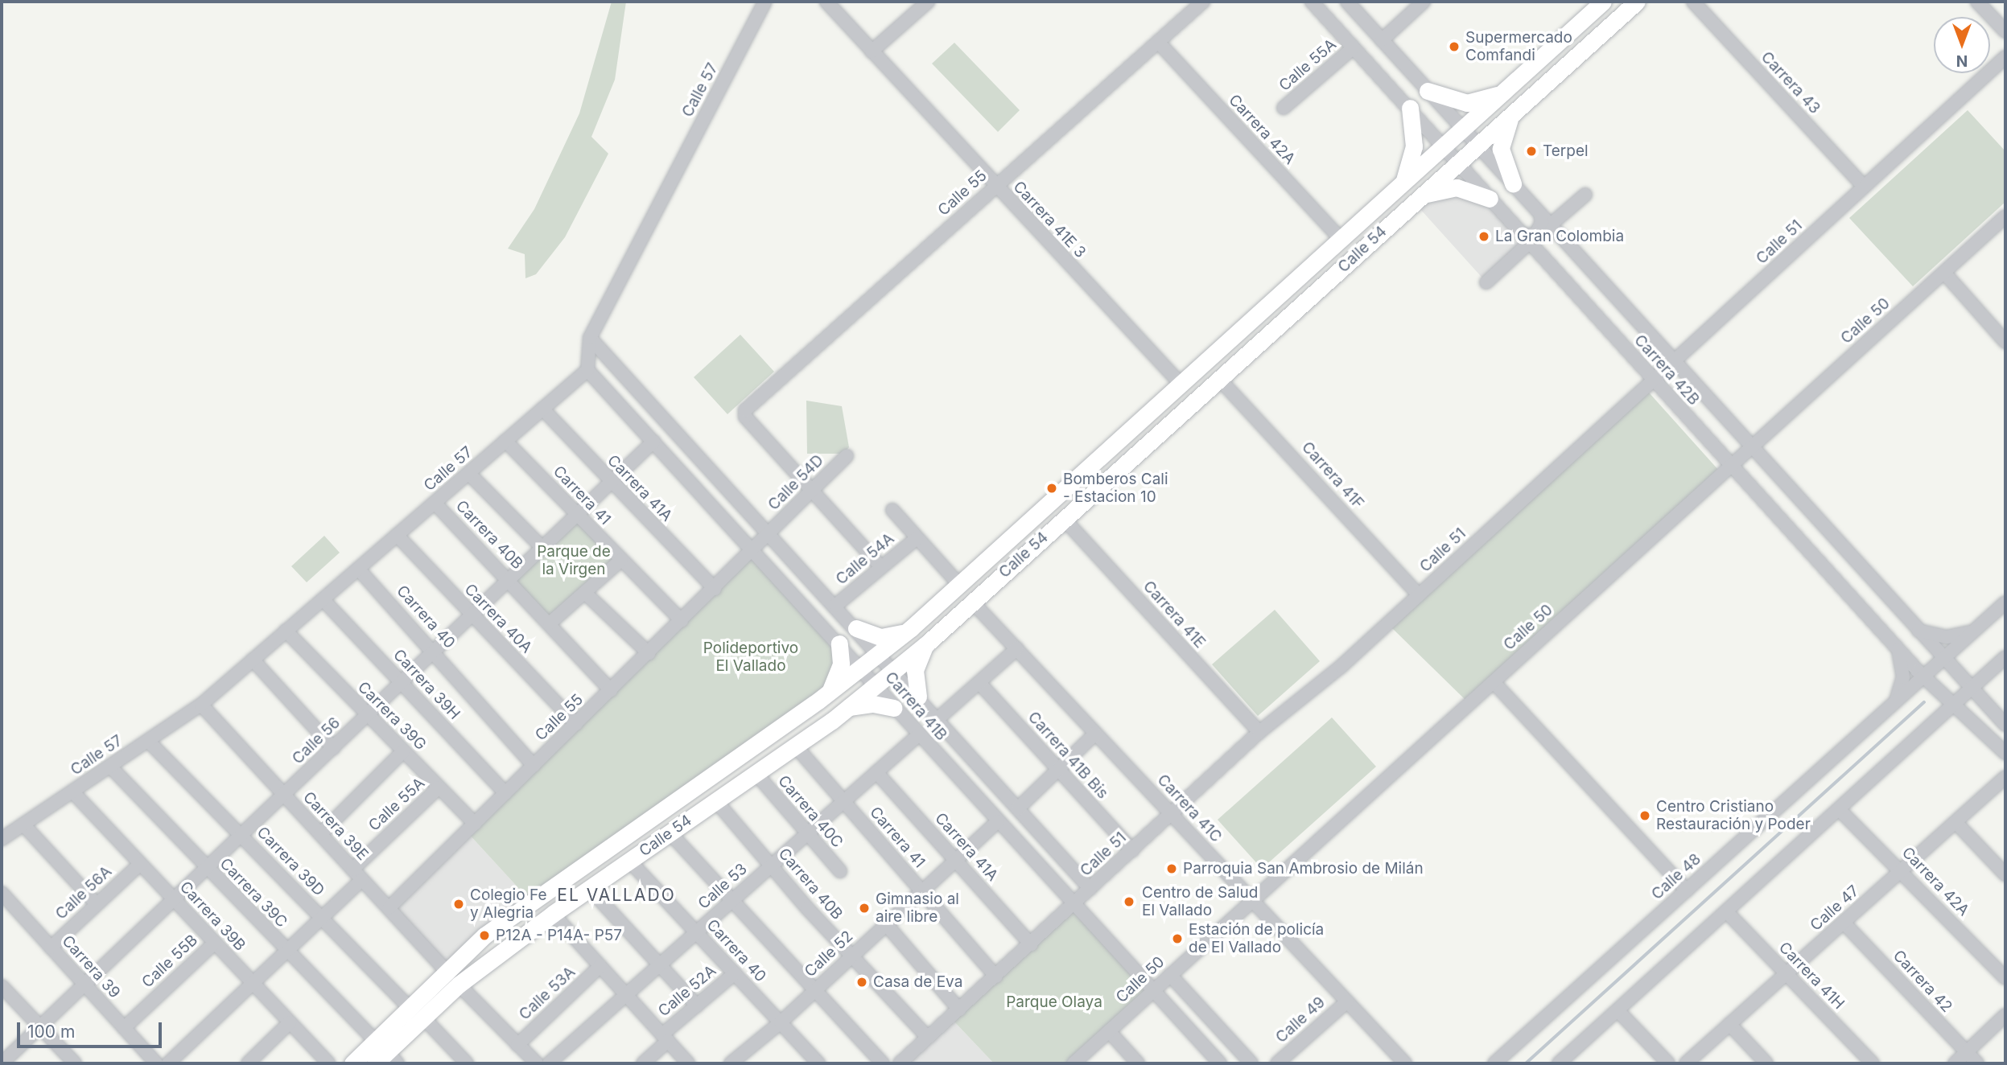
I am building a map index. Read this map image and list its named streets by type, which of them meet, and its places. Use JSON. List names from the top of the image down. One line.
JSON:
{"streets":{"main road":["Calle 54"],"street":["Calle 55A","Carrera 43","Calle 57","Carrera 42A","Calle 55","Carrera 41E 3","Calle 51","Calle 50","Carrera 42B","Carrera 41F","Calle 54D","Carrera 41A","Carrera 41","Carrera 40B","Calle 54A","Carrera 41E","Carrera 40","Carrera 40A","Carrera 39H","Carrera 41B","Carrera 39G","Calle 56","Carrera 41B Bis","Carrera 41C","Carrera 40C","Carrera 39E","Carrera 39D","Calle 48","Calle 53","Calle 56A","Carrera 39C","Calle 47","Carrera 39B","Calle 52","Calle 55B","Carrera 39","Carrera 41H","Carrera 42","Calle 52A","Calle 53A","Calle 49"]},"crossings":[["Calle 55A","Carrera 42B"],["Calle 55A","Carrera 39G"],["Calle 55A","Carrera 39E"],["Carrera 43","Calle 51"],["Calle 57","Carrera 41A"],["Calle 57","Carrera 41"],["Calle 57","Carrera 40B"],["Calle 57","Carrera 40"],["Calle 57","Carrera 40A"],["Calle 57","Carrera 39H"],["Calle 57","Carrera 41B"],["Calle 57","Carrera 39G"],["Calle 57","Carrera 39E"],["Calle 57","Carrera 39D"],["Calle 57","Carrera 39C"],["Calle 57","Carrera 39B"],["Carrera 42A","Calle 55"],["Carrera 42A","Calle 54"],["Carrera 42A","Calle 47"],["Calle 55","Carrera 41E 3"],["Calle 55","Calle 54D"],["Calle 55","Carrera 41A"],["Calle 55","Carrera 41"],["Calle 55","Carrera 40B"],["Calle 55","Carrera 40"],["Calle 55","Carrera 40A"],["Calle 55","Carrera 39H"],["Calle 55","Carrera 41B"],["Calle 55","Carrera 39G"],["Calle 55","Carrera 39E"],["Carrera 41E 3","Calle 54"],["Calle 51","Carrera 42B"],["Calle 51","Carrera 41F"],["Calle 51","Carrera 41A"],["Calle 51","Carrera 41"],["Calle 51","Carrera 40B"],["Calle 51","Carrera 41E"],["Calle 51","Carrera 41B"],["Calle 51","Carrera 41B Bis"],["Calle 51","Carrera 41C"],["Calle 54","Carrera 42B"],["Calle 54","Carrera 41F"],["Calle 54","Carrera 41"],["Calle 54","Carrera 40B"],["Calle 54","Carrera 41E"],["Calle 54","Carrera 40"],["Calle 54","Carrera 41B"],["Calle 54","Carrera 41C"],["Calle 54","Carrera 40C"],["Calle 54","Carrera 39E"],["Calle 54","Carrera 39D"],["Calle 54","Carrera 39C"],["Calle 50","Carrera 42B"],["Calle 50","Carrera 41B"],["Calle 50","Carrera 41C"],["Carrera 42B","Calle 48"],["Calle 54D","Carrera 41B"],["Carrera 41A","Calle 56"],["Carrera 41A","Calle 53"],["Carrera 41A","Calle 52"],["Carrera 41","Calle 56"],["Carrera 41","Calle 53"],["Carrera 41","Calle 52"],["Carrera 40B","Calle 56"],["Carrera 40B","Calle 53"],["Carrera 40B","Calle 52"],["Calle 54A","Carrera 41B"],["Carrera 40","Calle 56"],["Carrera 40","Calle 53"],["Carrera 40","Calle 52"],["Carrera 40","Calle 52A"],["Carrera 40A","Calle 56"],["Carrera 39H","Calle 56"],["Carrera 41B","Calle 56"],["Carrera 41B","Calle 53"],["Carrera 41B","Calle 52"],["Carrera 39G","Calle 56"],["Calle 56","Carrera 39E"],["Calle 56","Carrera 39D"],["Calle 56","Carrera 39C"],["Calle 56","Carrera 39B"],["Calle 56","Carrera 39"],["Carrera 41C","Calle 49"],["Carrera 40C","Calle 53"],["Calle 56A","Carrera 39B"],["Calle 56A","Carrera 39"],["Calle 47","Carrera 41H"],["Calle 47","Carrera 42"],["Carrera 39B","Calle 55B"],["Calle 55B","Carrera 39"]],"districts":["EL VALLADO"],"parks":["Parque de la Virgen","Polideportivo El Vallado","Parque Olaya"],"places":["Supermercado Comfandi","Terpel","La Gran Colombia","Bomberos Cali - Estacion 10","Centro Cristiano Restauración y Poder","Parroquia San Ambrosio de Milán","Centro de Salud El Vallado","Colegio Fe y Alegria","Gimnasio al aire libre","P12A - P14A- P57","Estación de policía de El Vallado","Casa de Eva"],"scale_bar":"100 m","north":"bottom"}
